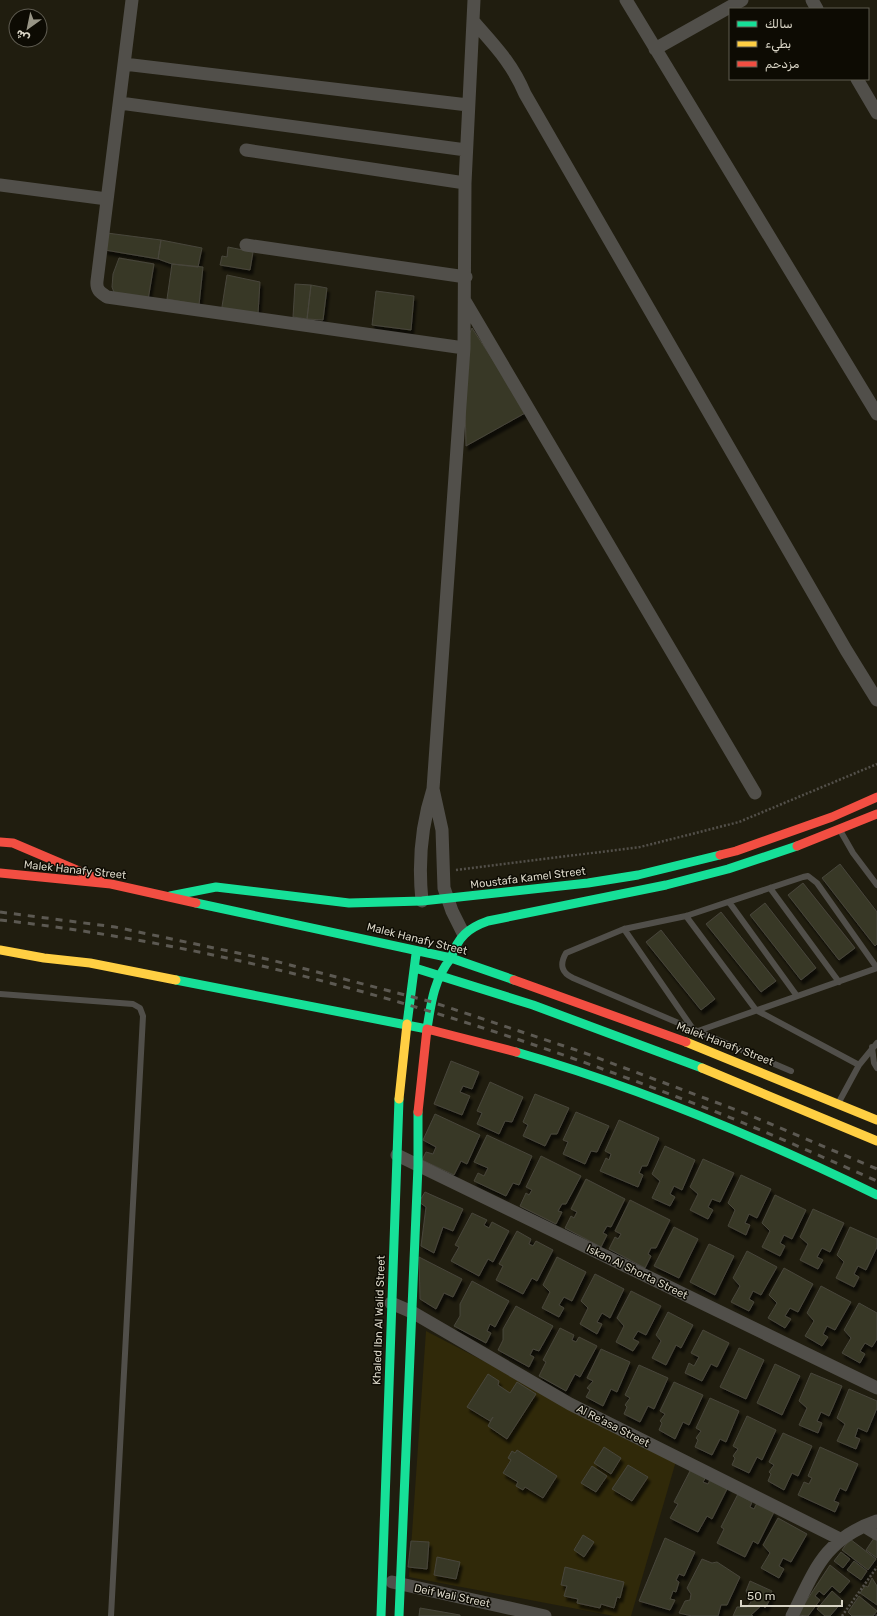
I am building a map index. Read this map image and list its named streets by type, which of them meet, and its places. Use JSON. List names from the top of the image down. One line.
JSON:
{"streets":{"main road":["Malek Hanafy Street","Moustafa Kamel Street","Khaled Ibn Al Walid Street"],"street":["Iskan Al Shorta Street","Al Re'asa Street","Deif Wali Street"]},"crossings":[["Malek Hanafy Street","Moustafa Kamel Street"],["Malek Hanafy Street","Khaled Ibn Al Walid Street"],["Iskan Al Shorta Street","Khaled Ibn Al Walid Street"],["Khaled Ibn Al Walid Street","Al Re'asa Street"],["Khaled Ibn Al Walid Street","Deif Wali Street"]],"legend":["سالك","بطيء","مزدحم"],"scale_bar":"50 m","north":"bottom left"}
